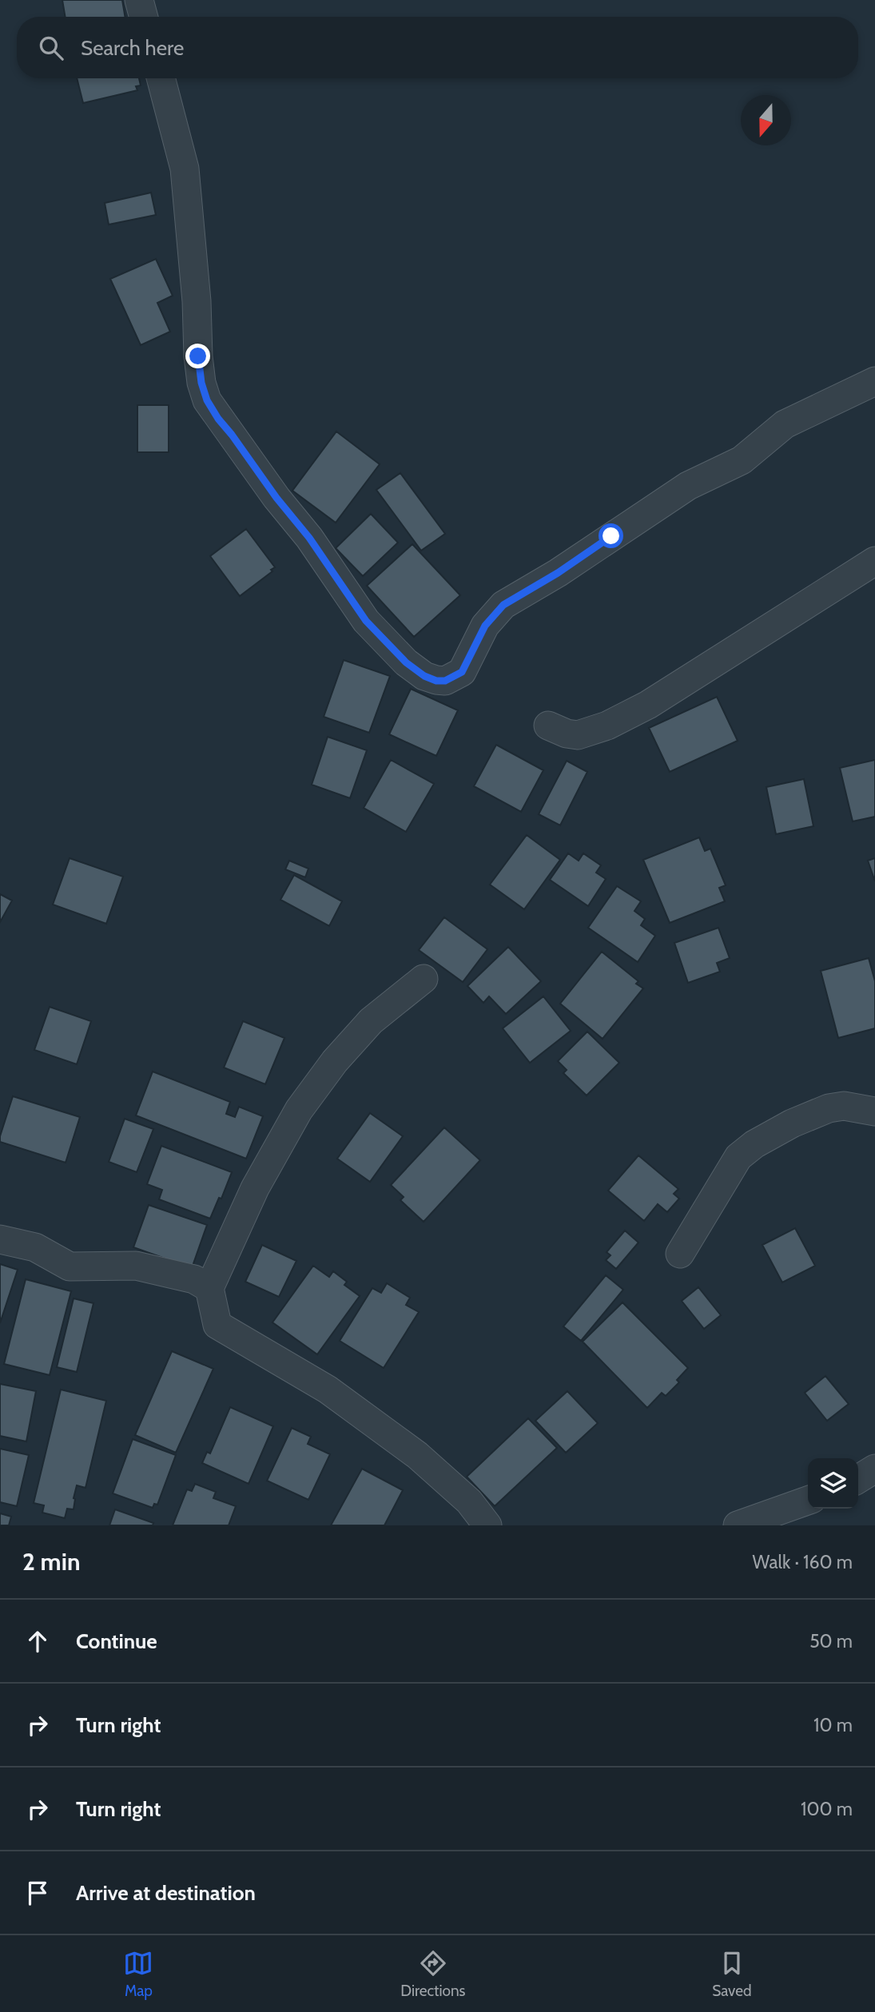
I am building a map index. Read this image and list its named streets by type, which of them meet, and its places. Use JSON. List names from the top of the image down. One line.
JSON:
{"north":"bottom","page":{"search":"Search here","heading":["2 min","Walk · 160 m"],"list":[["Continue","50 m"],["Turn right","10 m"],["Turn right","100 m"],"Arrive at destination"],"nav":["Map","Directions","Saved"]}}
